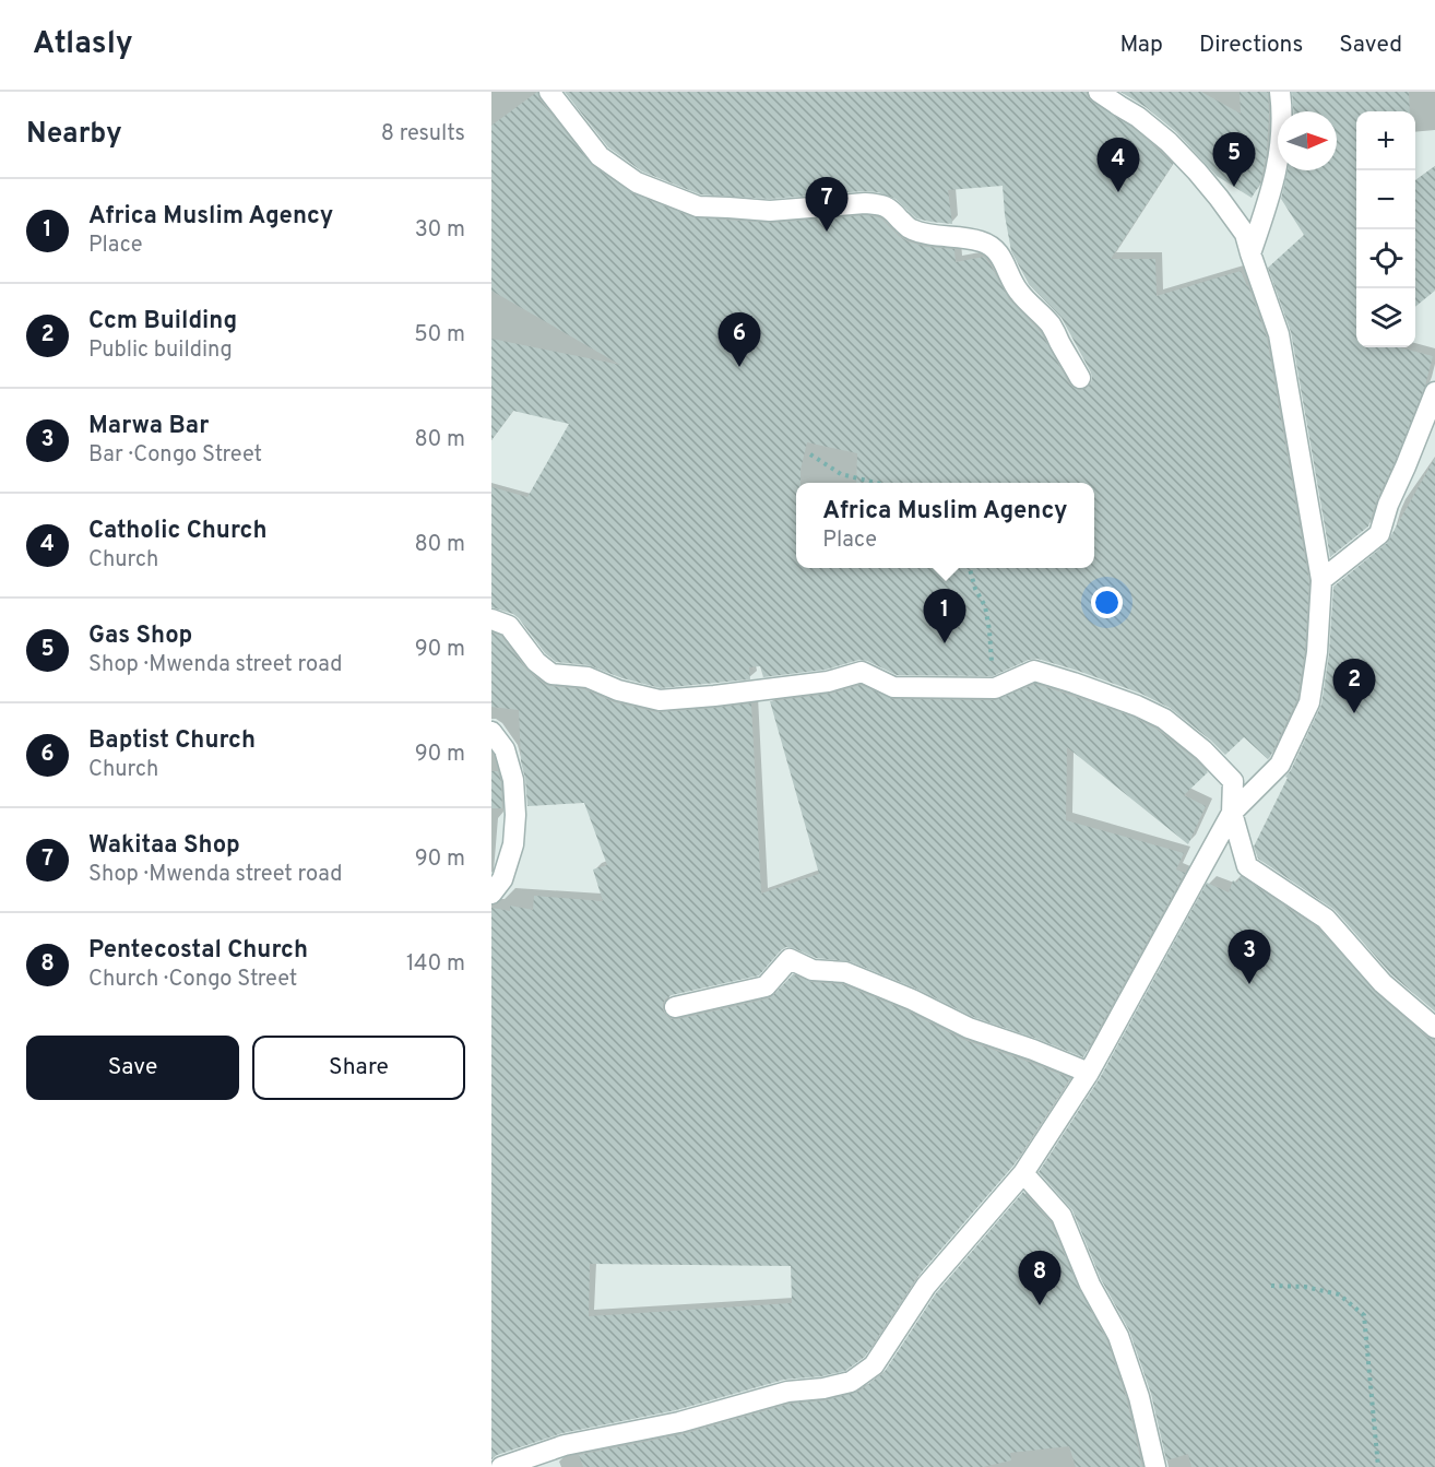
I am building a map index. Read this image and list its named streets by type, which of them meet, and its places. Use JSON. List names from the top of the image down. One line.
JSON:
{"north":"right","page":{"header":"Atlasly","nav":["Map","Directions","Saved"],"heading":["Nearby","8 results"],"map_buttons":["+","−"],"pins":["5","4","7","6","1","2","3","8"],"list":[{"mark":"1","name":"Africa Muslim Agency","note":"Place","value":"30 m"},{"mark":"2","name":"Ccm Building","note":"Public building","value":"50 m"},{"mark":"3","name":"Marwa Bar","note":"Bar · Congo Street","value":"80 m"},{"mark":"4","name":"Catholic Church","note":"Church","value":"80 m"},{"mark":"5","name":"Gas Shop","note":"Shop · Mwenda street road","value":"90 m"},{"mark":"6","name":"Baptist Church","note":"Church","value":"90 m"},{"mark":"7","name":"Wakitaa Shop","note":"Shop · Mwenda street road","value":"90 m"},{"mark":"8","name":"Pentecostal Church","note":"Church · Congo Street","value":"140 m"}],"popup":["Africa Muslim Agency","Place"],"buttons":["Save","Share"]}}
